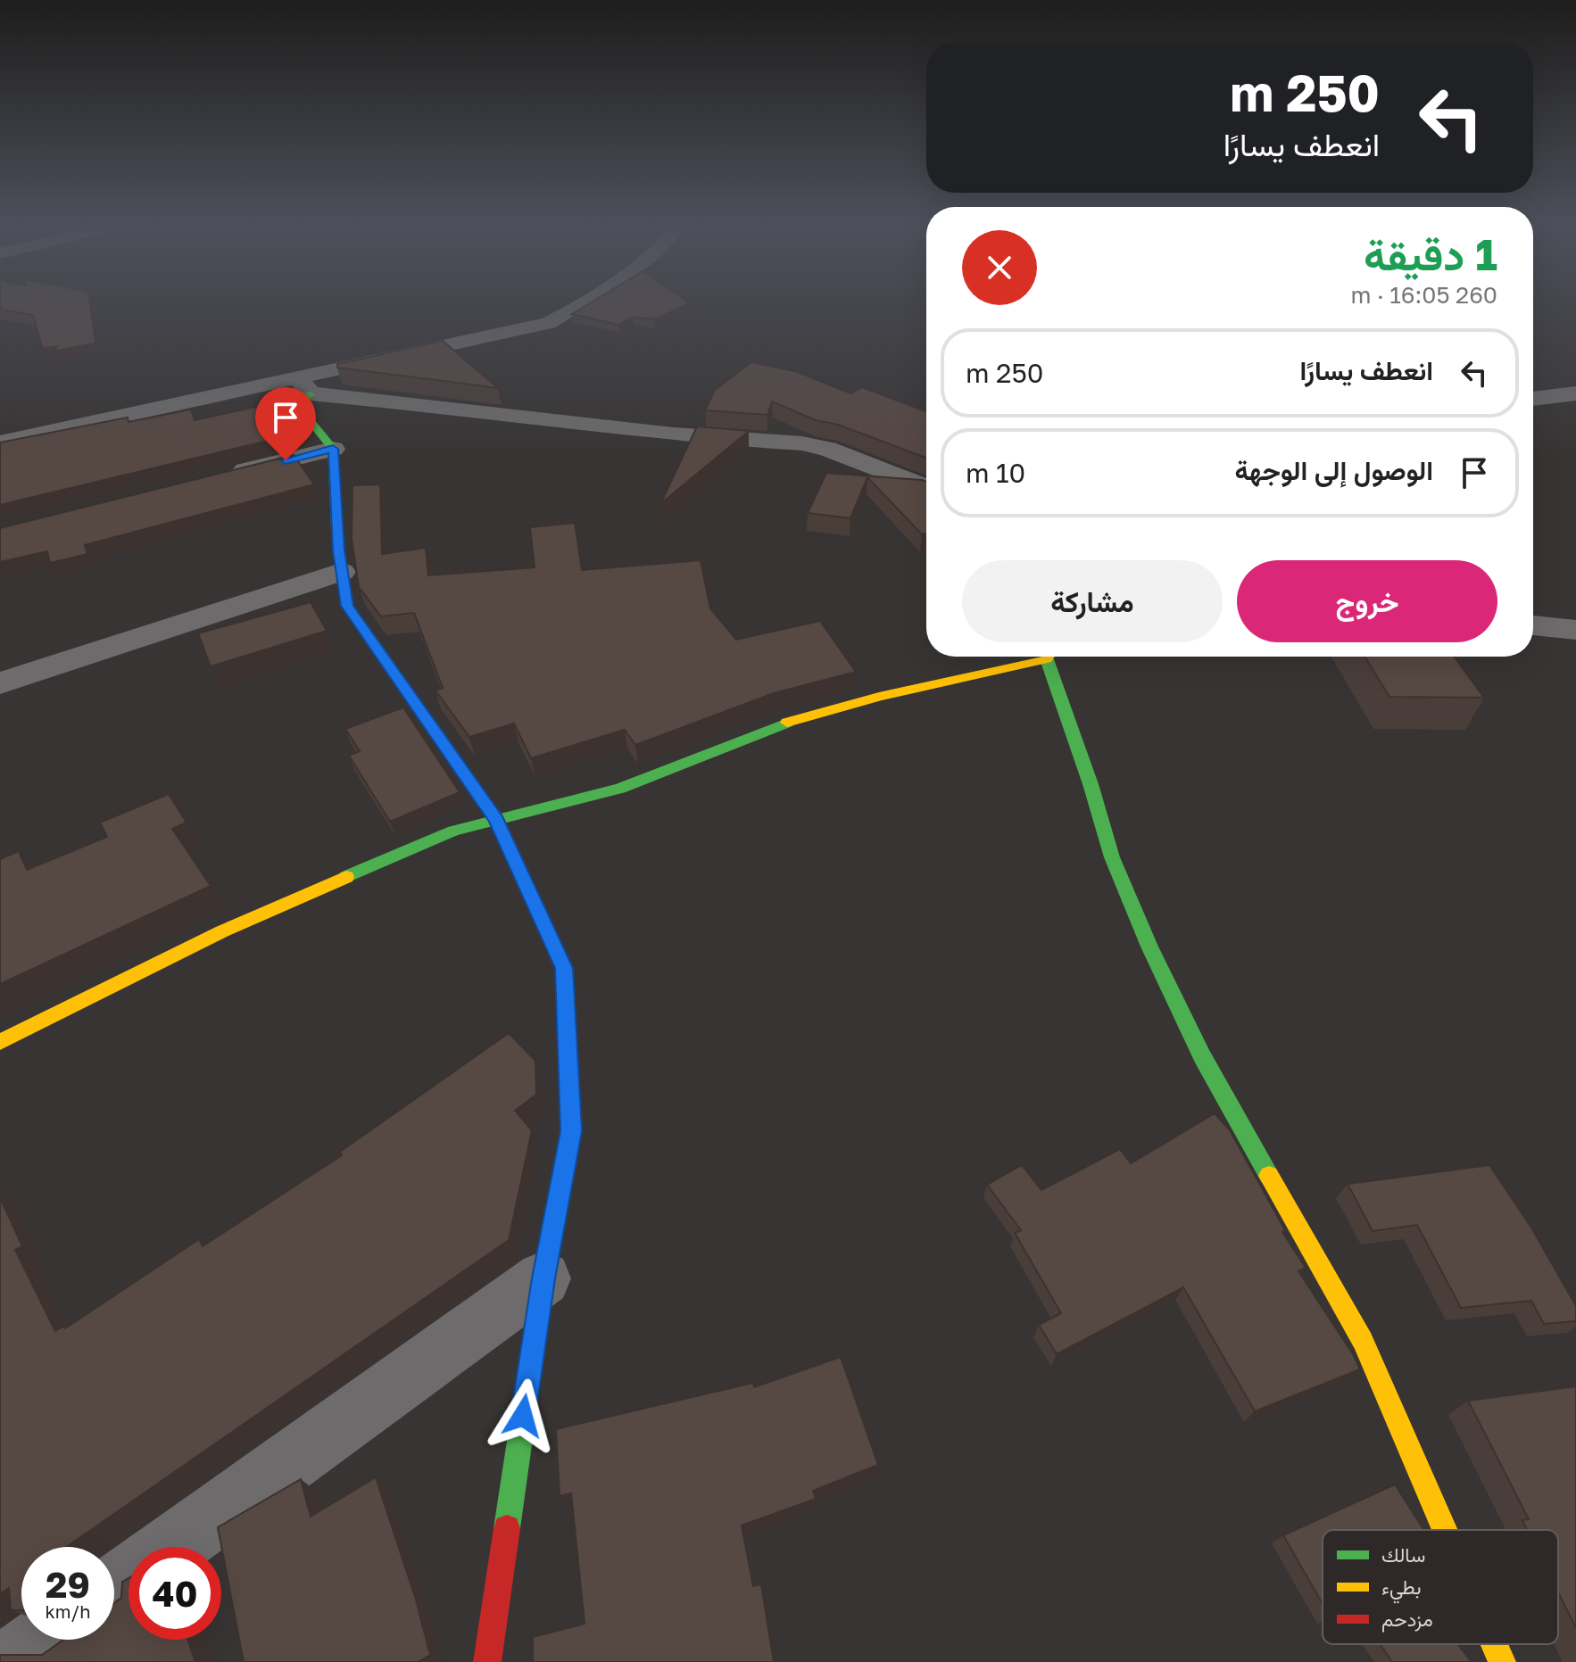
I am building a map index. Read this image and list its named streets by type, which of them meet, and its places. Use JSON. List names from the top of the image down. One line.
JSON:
{"legend":["سالك","بطيء","مزدحم"],"page":{"turn":["250 m","انعطف يسارًا"],"heading":["1 دقيقة","260 m · 16:05"],"list":[{"name":"انعطف يسارًا","value":"250 m"},{"name":"الوصول إلى الوجهة","value":"10 m"}],"buttons":["خروج","مشاركة"],"speed":"29 km/h","limit":"40"}}
